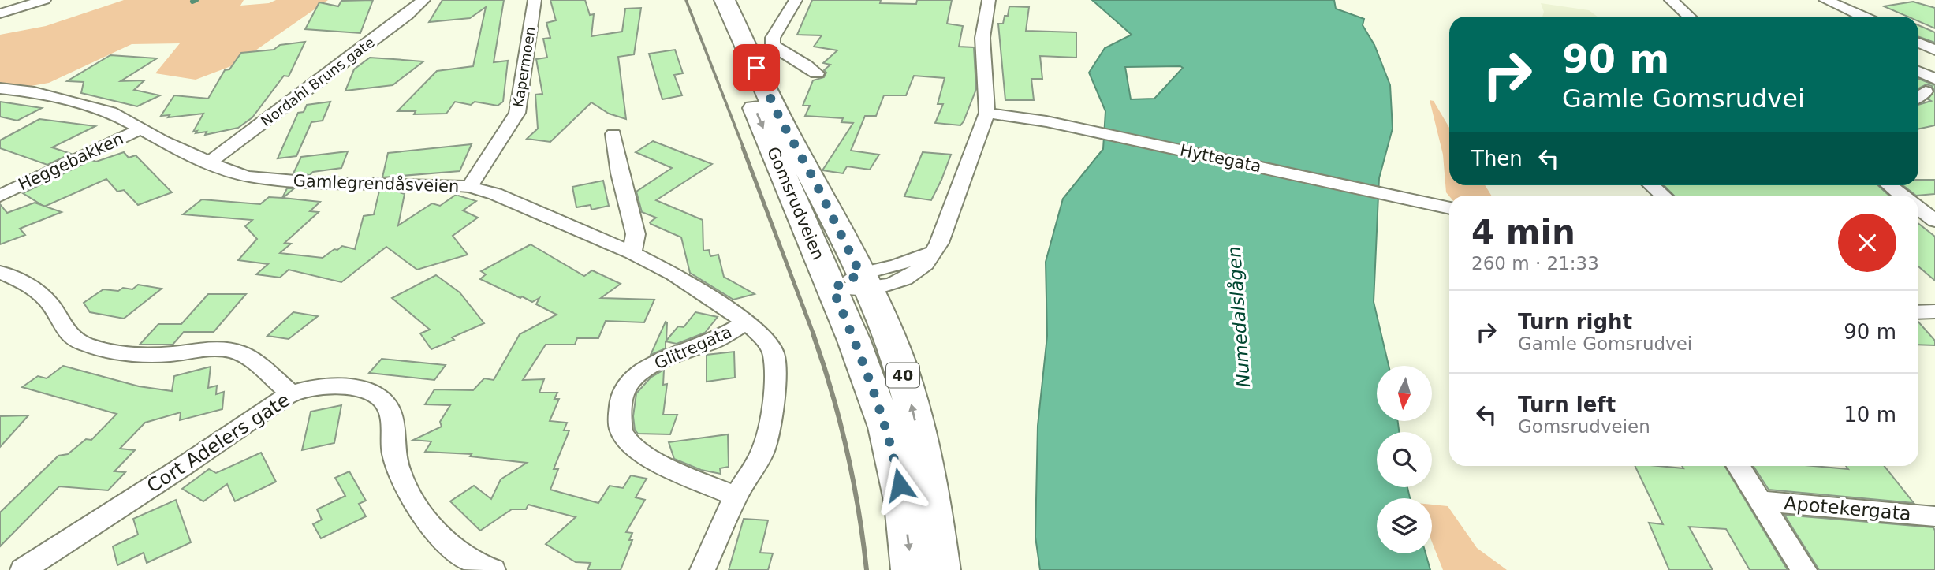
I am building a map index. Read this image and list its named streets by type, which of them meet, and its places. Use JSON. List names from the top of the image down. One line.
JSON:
{"streets":{"main road":["Gomsrudveien","40"],"street":["Kapermoen","Nordahl Bruns gate","Hyttegata","Heggebakken","Gamlegrendåsveien","Glitregata","Cort Adelers gate","Apotekergata"]},"crossings":[["Kapermoen","Gamlegrendåsveien"],["Nordahl Bruns gate","Gamlegrendåsveien"],["Heggebakken","Gamlegrendåsveien"],["Gamlegrendåsveien","Glitregata"]],"water":["Numedalslågen"],"north":"bottom","page":{"turn":["90 m","Gamle Gomsrudvei"],"then":"Then","heading":["4 min","260 m · 21:33"],"list":[{"name":"Turn right","note":"Gamle Gomsrudvei","value":"90 m"},{"name":"Turn left","note":"Gomsrudveien","value":"10 m"}]}}
